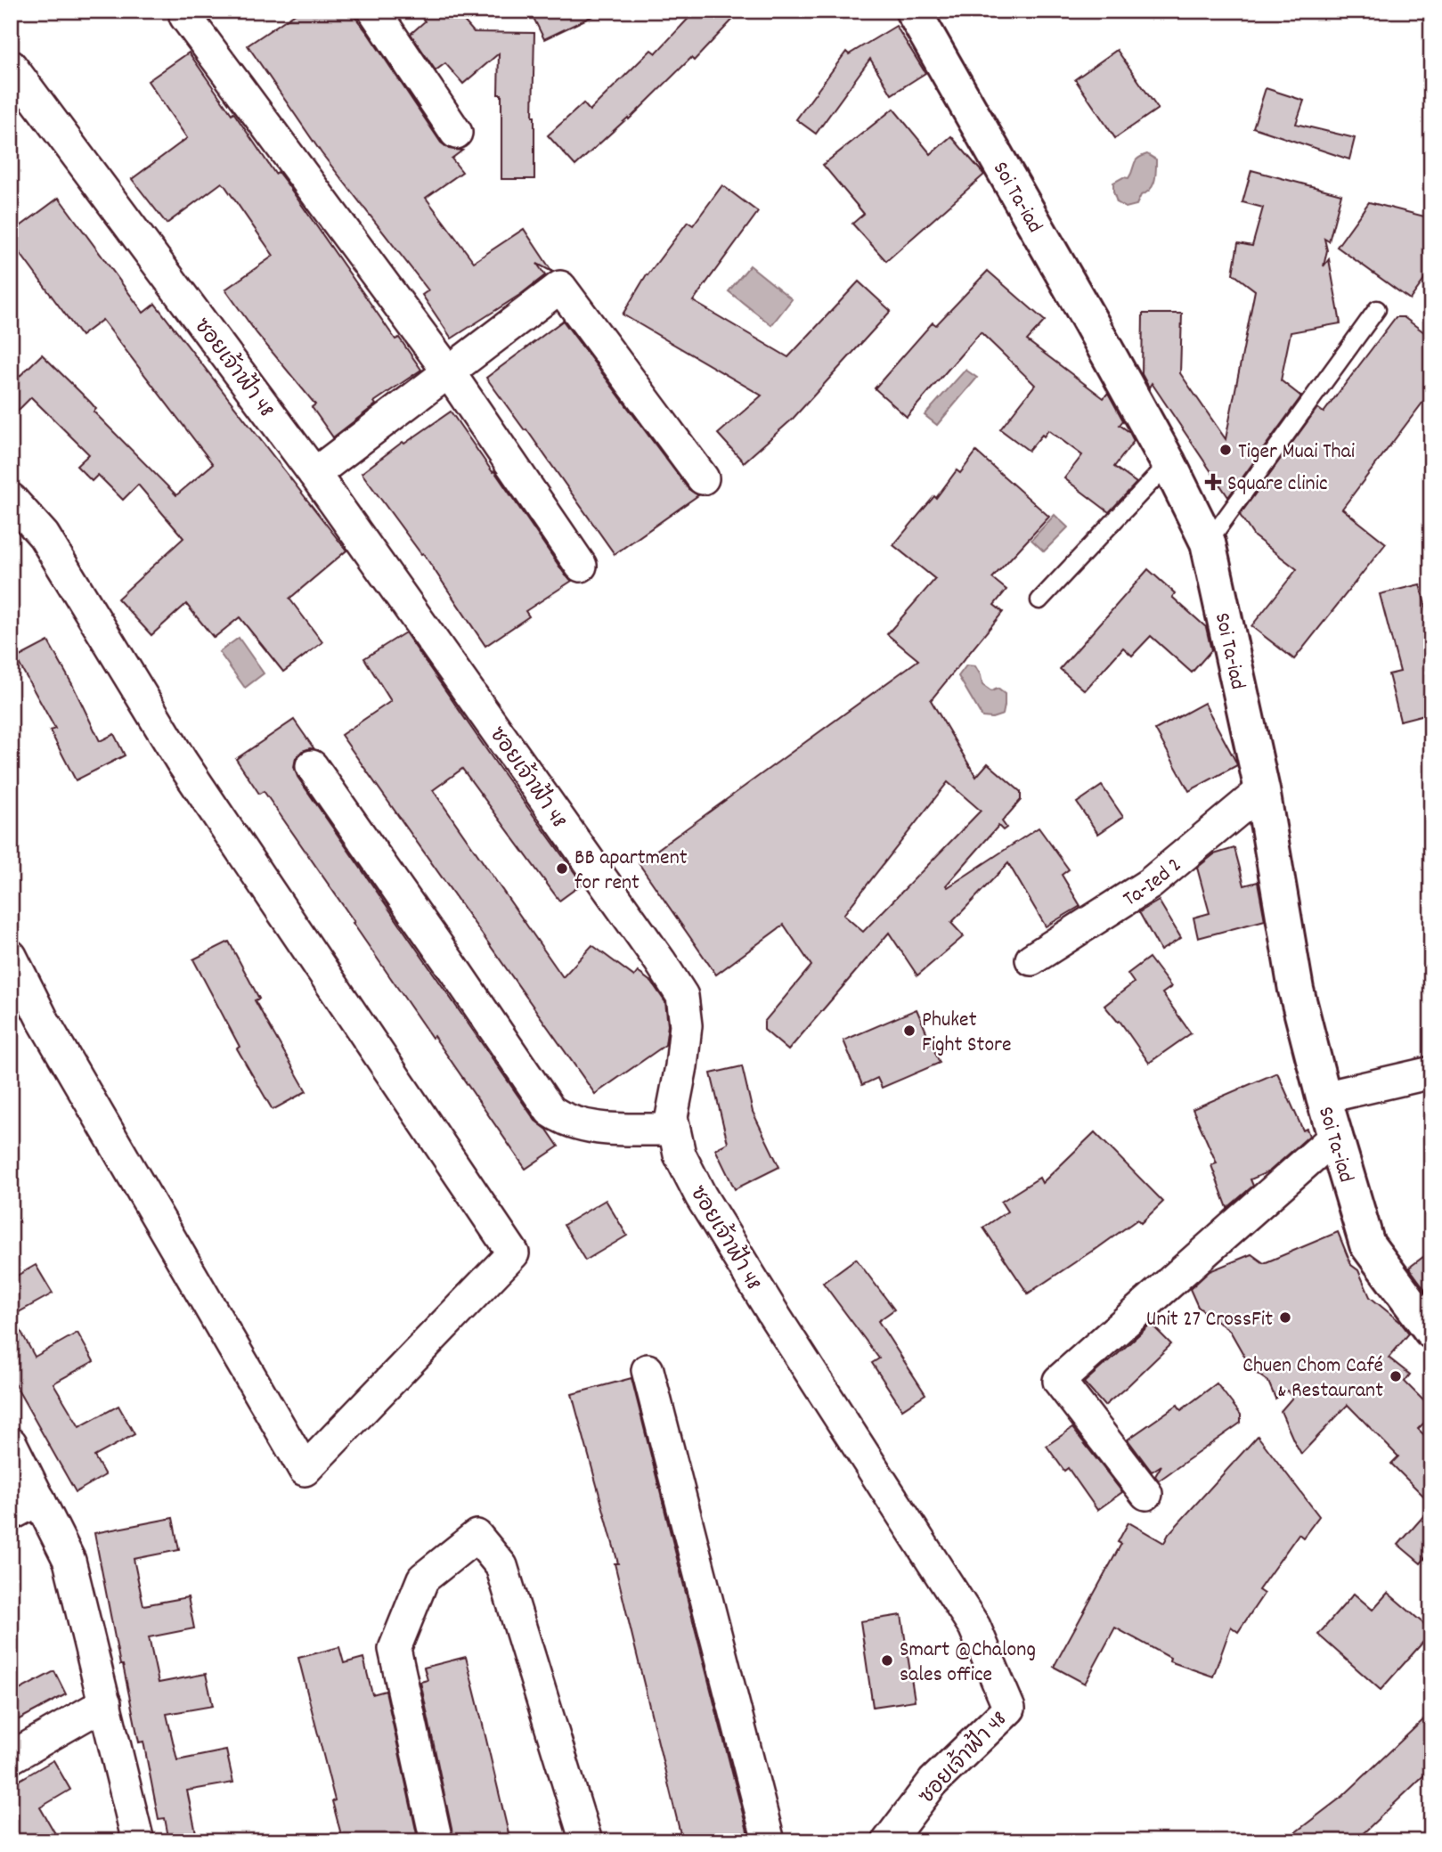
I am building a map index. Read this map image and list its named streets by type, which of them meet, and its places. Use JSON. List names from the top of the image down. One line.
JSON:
{"streets":{"street":["Soi Ta-iad","ซอยเจ้าฟ้า 48","Ta-Ied 2"]},"crossings":[["Soi Ta-iad","Ta-Ied 2"]],"places":{"other":["Tiger Muai Thai","BB apartment for rent","Phuket Fight Store","Unit 27 CrossFit","Chuen Chom Café & Restaurant","Smart @Chalong sales office"],"health":["Square clinic"]}}
